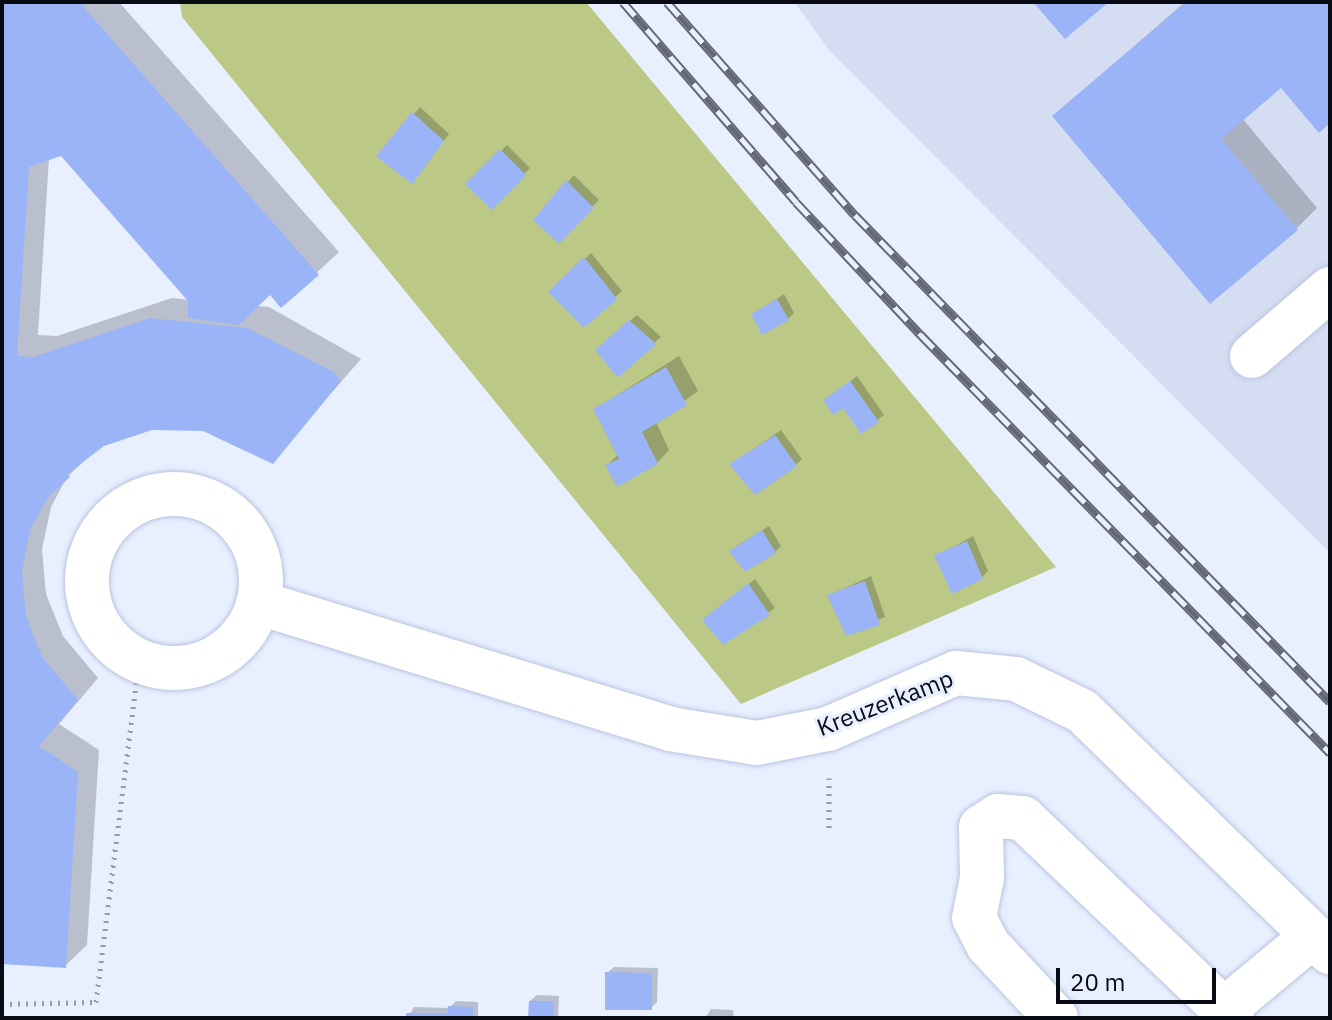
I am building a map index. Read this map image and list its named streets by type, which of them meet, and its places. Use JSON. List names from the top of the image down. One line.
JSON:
{"streets":{"street":["Kreuzerkamp"]},"scale_bar":"20 m"}
